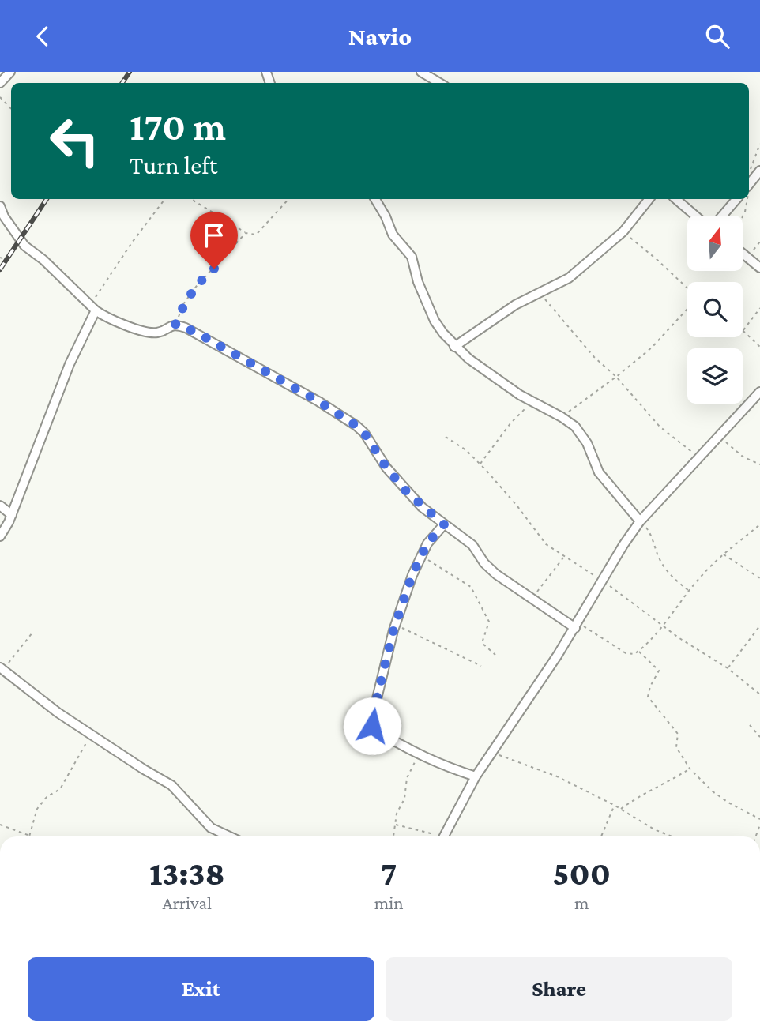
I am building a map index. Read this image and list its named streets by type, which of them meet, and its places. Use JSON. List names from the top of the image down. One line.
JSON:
{"north":"top","page":{"header":"Navio","turn":["170 m","Turn left"],"eta":["13:38","Arrival","7","min","500","m"],"buttons":["Exit","Share"]}}
